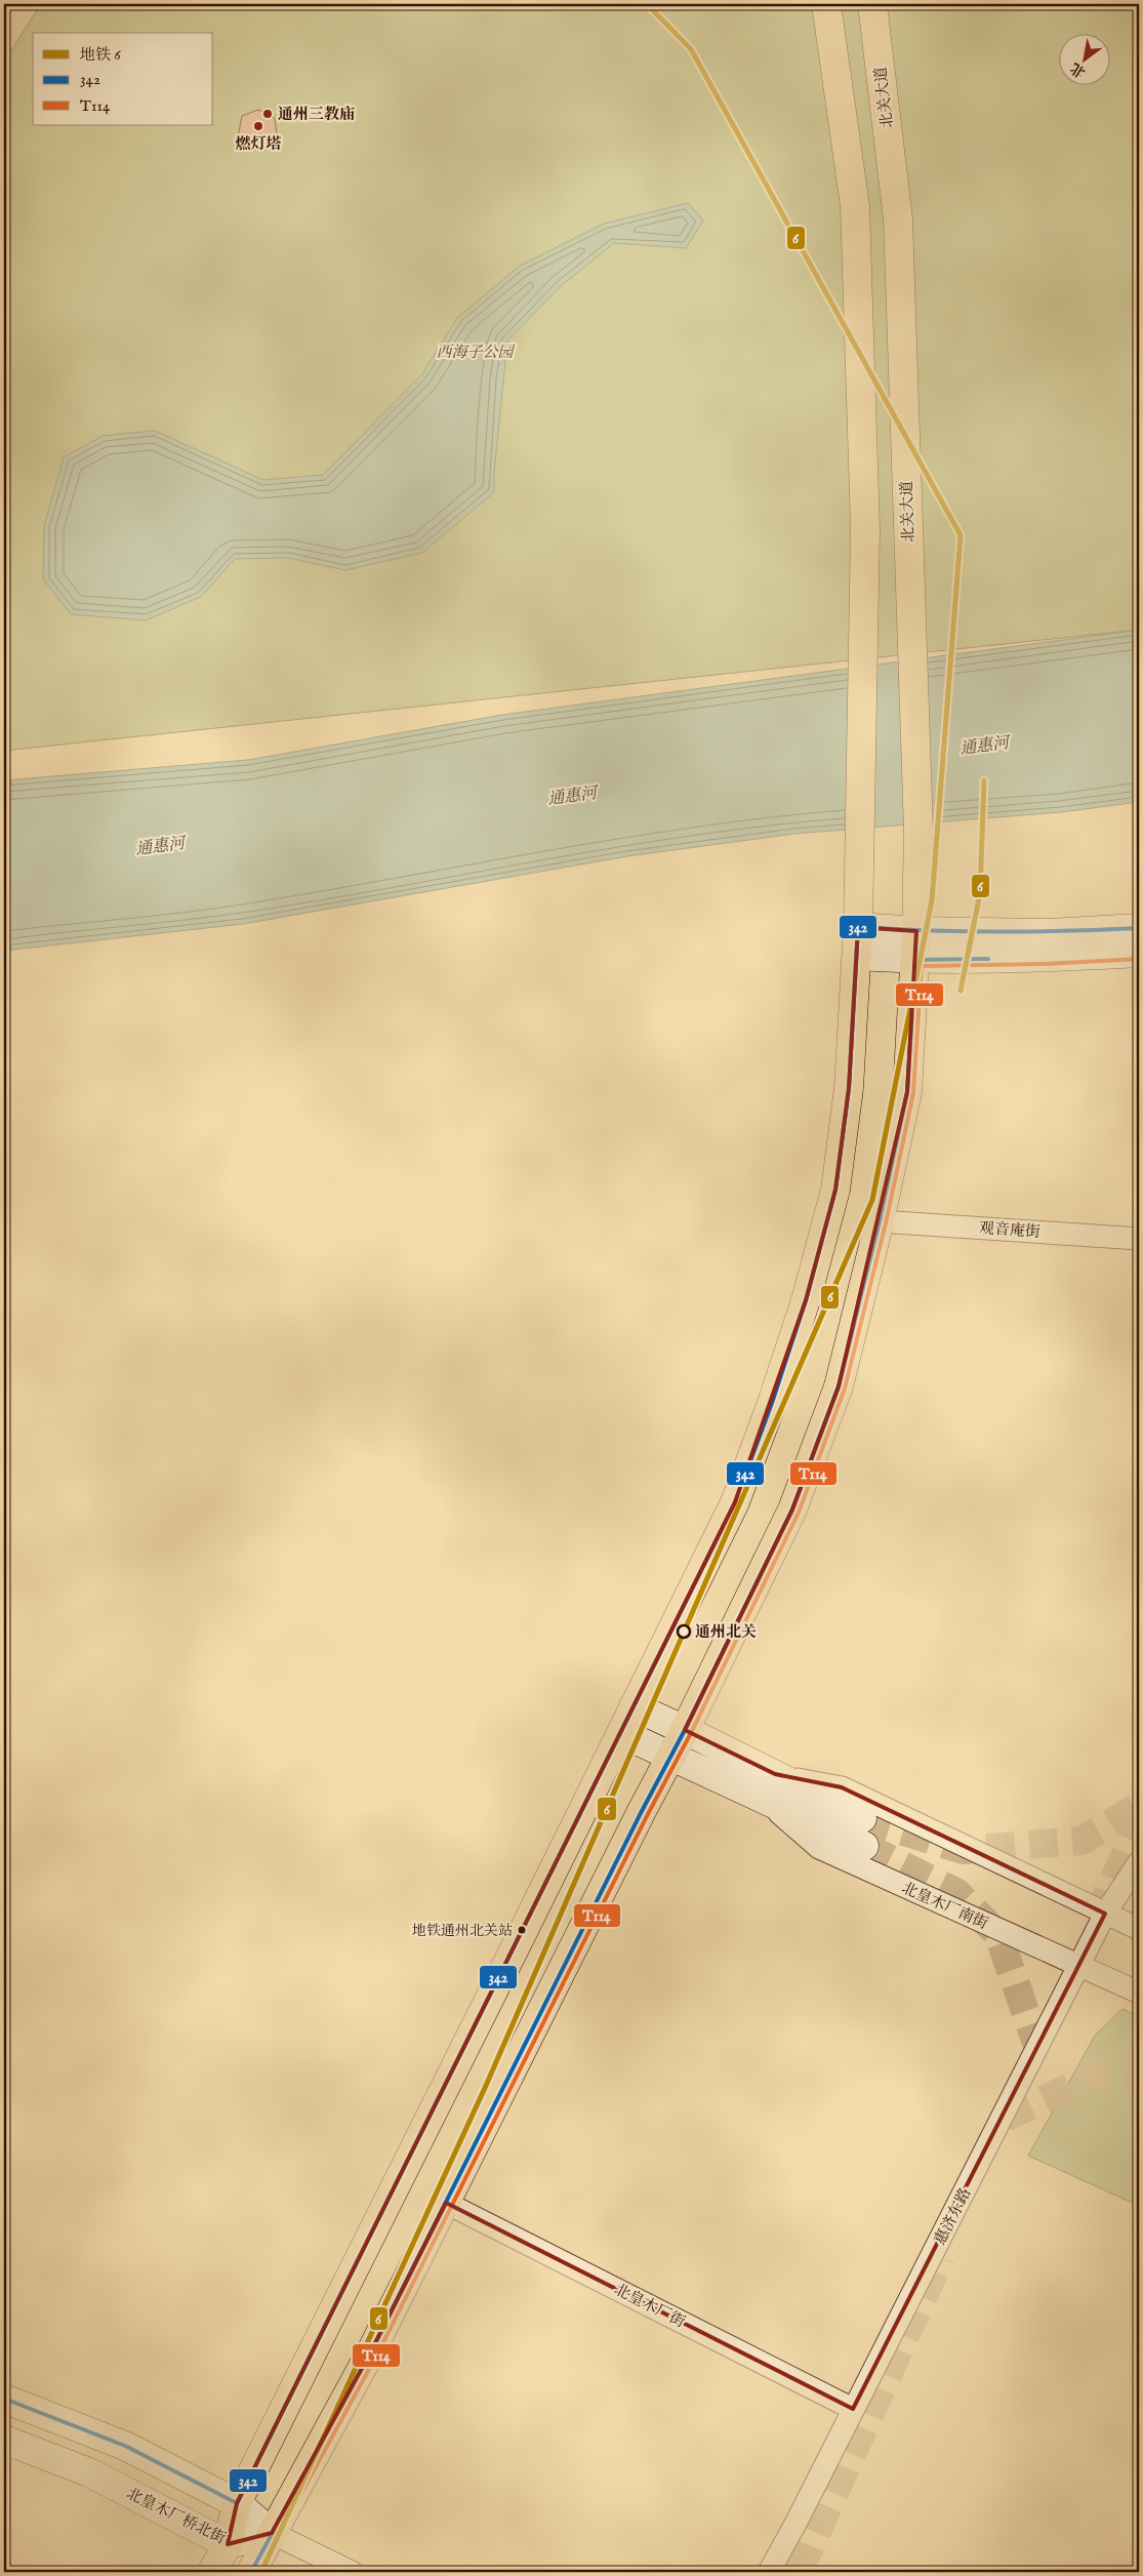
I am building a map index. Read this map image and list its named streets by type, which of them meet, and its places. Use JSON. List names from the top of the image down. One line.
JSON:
{"streets":{"main road":["北关大道"],"street":["观音庵街","北皇木厂南街","惠济东路","北皇木厂街","北皇木厂桥北街"]},"crossings":[["北关大道","观音庵街"],["北关大道","北皇木厂南街"],["北关大道","北皇木厂街"],["北关大道","北皇木厂桥北街"],["北皇木厂南街","惠济东路"],["惠济东路","北皇木厂街"]],"water":["通惠河"],"parks":["西海子公园"],"places":["通州三教庙","燃灯塔","通州北关","地铁通州北关站"],"lines":["metro line 6","transit line 342","transit line T114"],"legend":["地铁 6","342","T114"],"north":"bottom left"}
